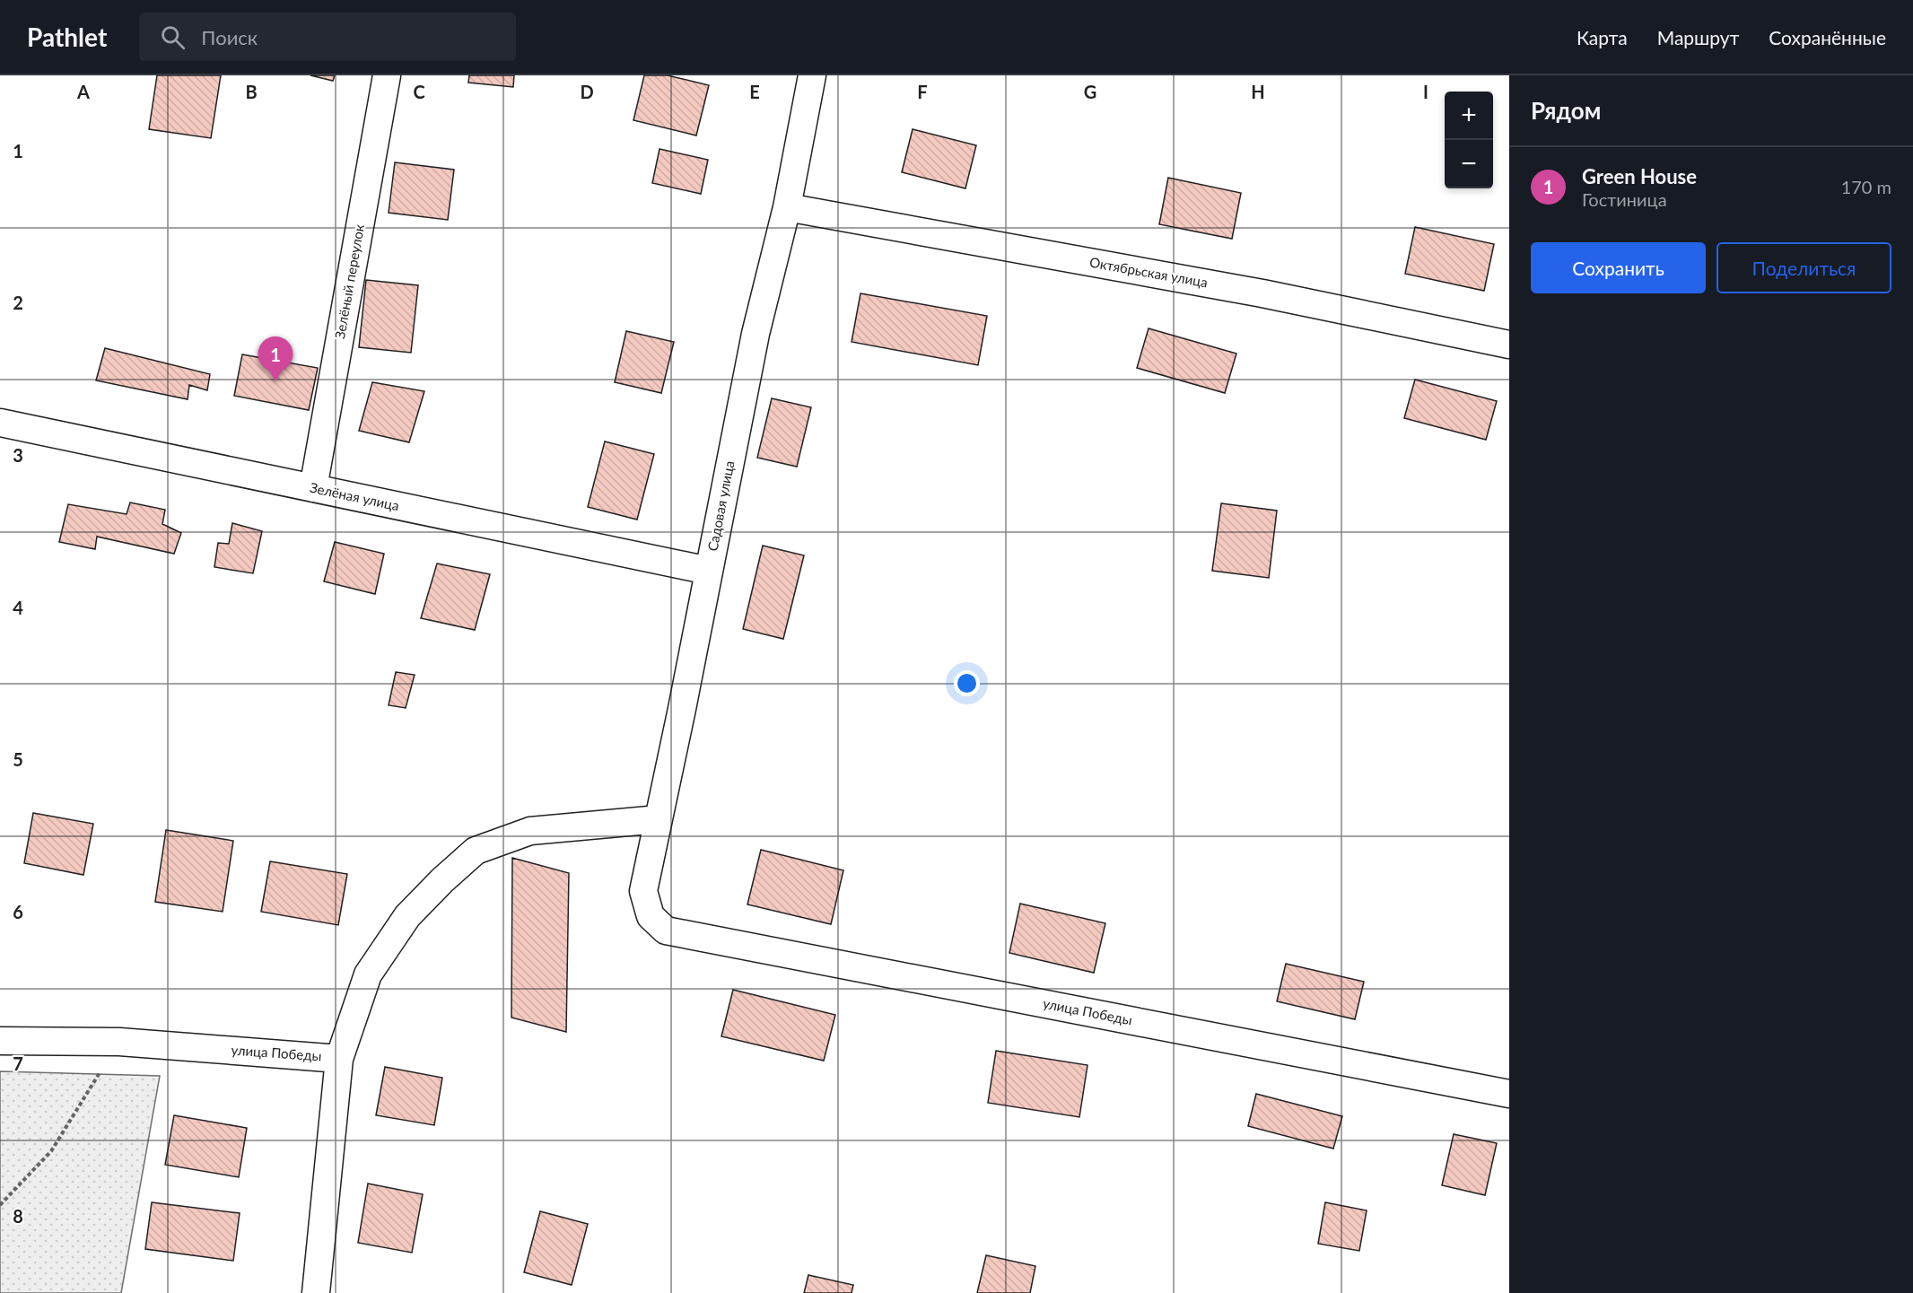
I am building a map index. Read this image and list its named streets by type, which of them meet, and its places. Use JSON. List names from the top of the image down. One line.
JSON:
{"streets":{"street":["Октябрьская улица","Зелёный переулок","Зелёная улица","Садовая улица","улица Победы"]},"crossings":[["Октябрьская улица","Садовая улица"],["Зелёный переулок","Зелёная улица"],["Зелёная улица","Садовая улица"],["Садовая улица","улица Победы"]],"page":{"header":"Pathlet","search":"Поиск","nav":["Карта","Маршрут","Сохранённые"],"heading":"Рядом","map_buttons":["+","−"],"list":[{"mark":"1","name":"Green House","note":"Гостиница","value":"170 m"}],"buttons":["Сохранить","Поделиться"],"pins":"1"},"grid":{"columns":["A","B","C","D","E","F","G","H","I"],"rows":["1","2","3","4","5","6","7","8"]}}
